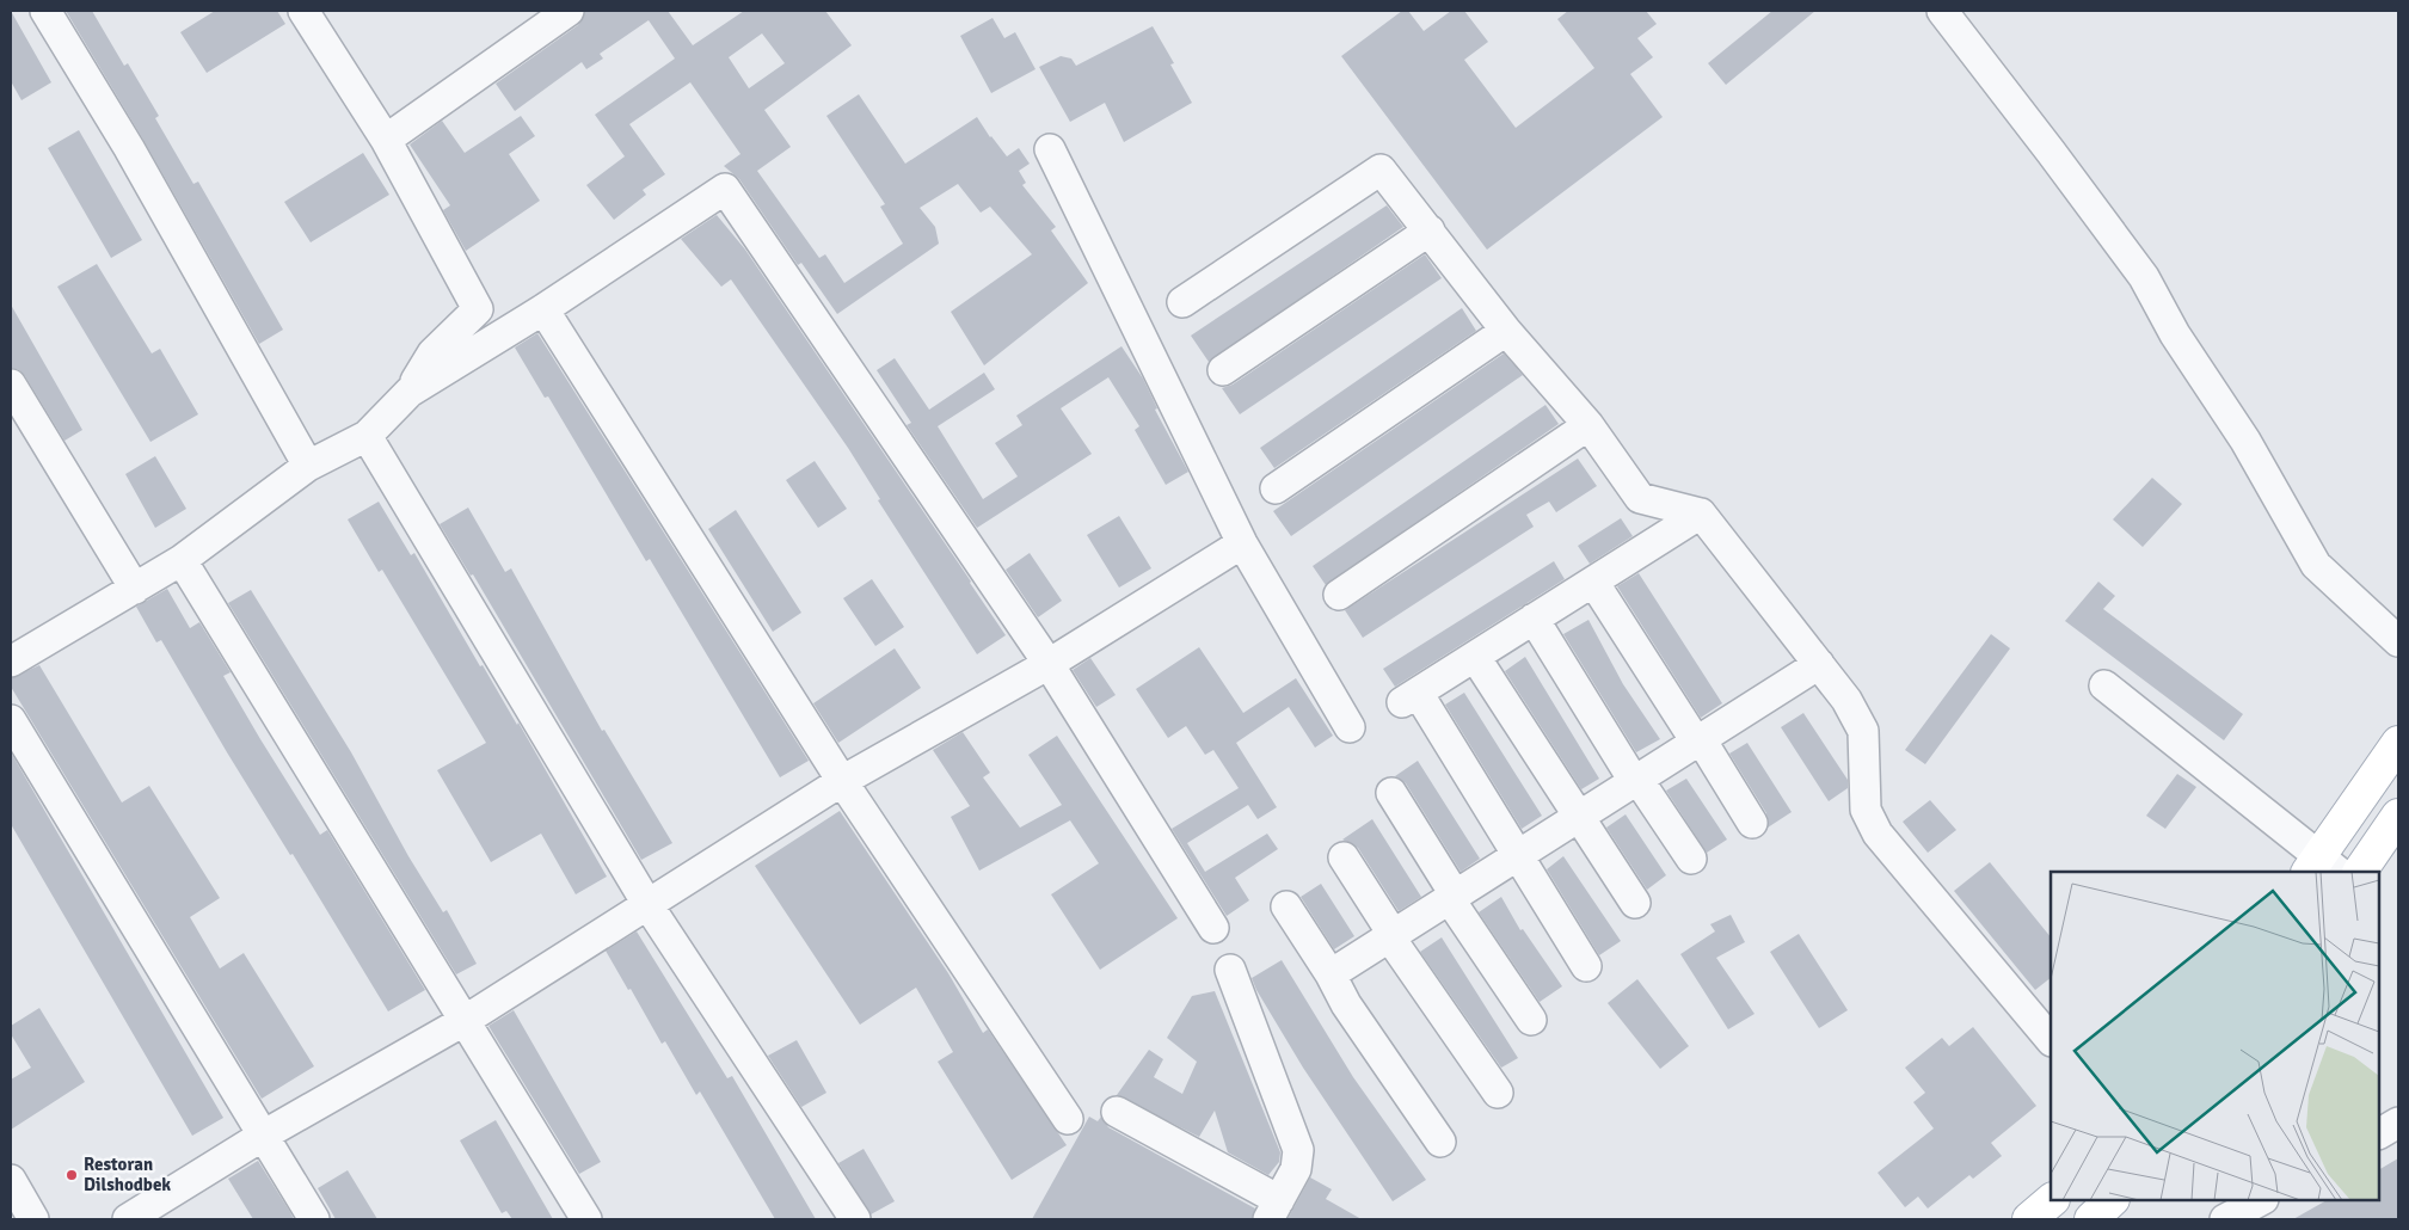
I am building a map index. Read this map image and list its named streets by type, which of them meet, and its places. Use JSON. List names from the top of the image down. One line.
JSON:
{"places":["Restoran Dilshodbek"]}
